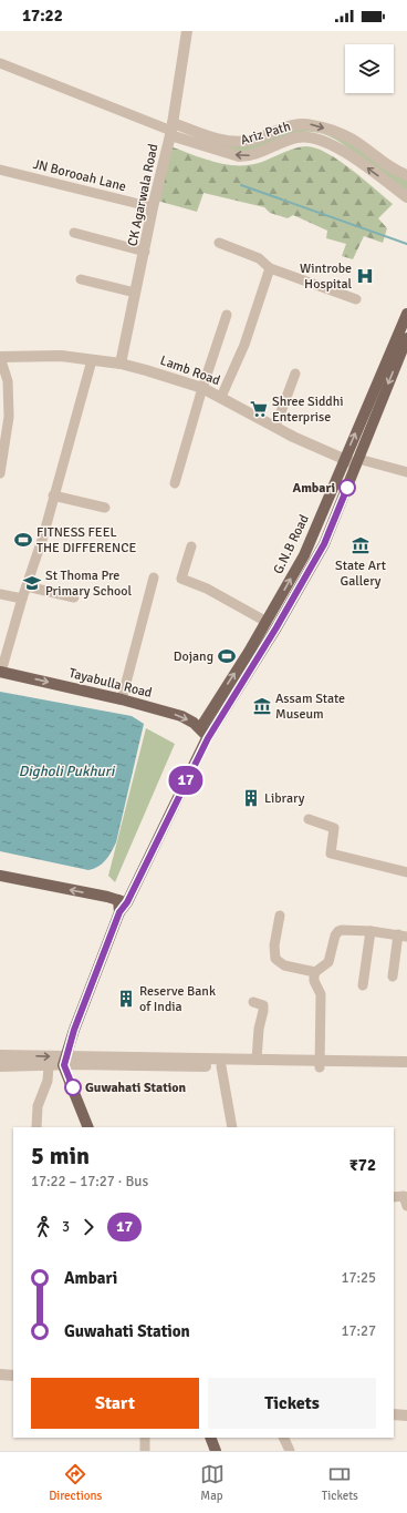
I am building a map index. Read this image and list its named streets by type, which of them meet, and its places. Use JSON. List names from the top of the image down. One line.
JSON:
{"streets":{"main road":["G.N.B Road","Tayabulla Road"],"street":["Ariz Path","JN Borooah Lane","CK Agarwala Road","Lamb Road"]},"crossings":[["Ariz Path","CK Agarwala Road"],["JN Borooah Lane","CK Agarwala Road"],["CK Agarwala Road","Lamb Road"],["Lamb Road","G.N.B Road"],["G.N.B Road","Tayabulla Road"]],"one_way":["Tayabulla Road"],"water":["Digholi Pukhuri"],"places":{"hospital":["Wintrobe Hospital"],"supermarket":["Shree Siddhi Enterprise"],"other":["Ambari","Guwahati Station"],"sports":["FITNESS FEEL THE DIFFERENCE","Dojang"],"museum":["State Art Gallery","Assam State Museum"],"school or university":["St Thoma Pre Primary School"],"building":["Library","Reserve Bank of India"]},"lines":["bus line 17"],"page":{"status":"17:22","on_map":"17","heading":["5 min","17:22 – 17:27 · Bus","₹72"],"legs":["3","17"],"list":[{"name":"Ambari","value":"17:25"},{"name":"Guwahati Station","value":"17:27"}],"buttons":["Start","Tickets"],"tabs":["Directions","Map","Tickets"]}}
